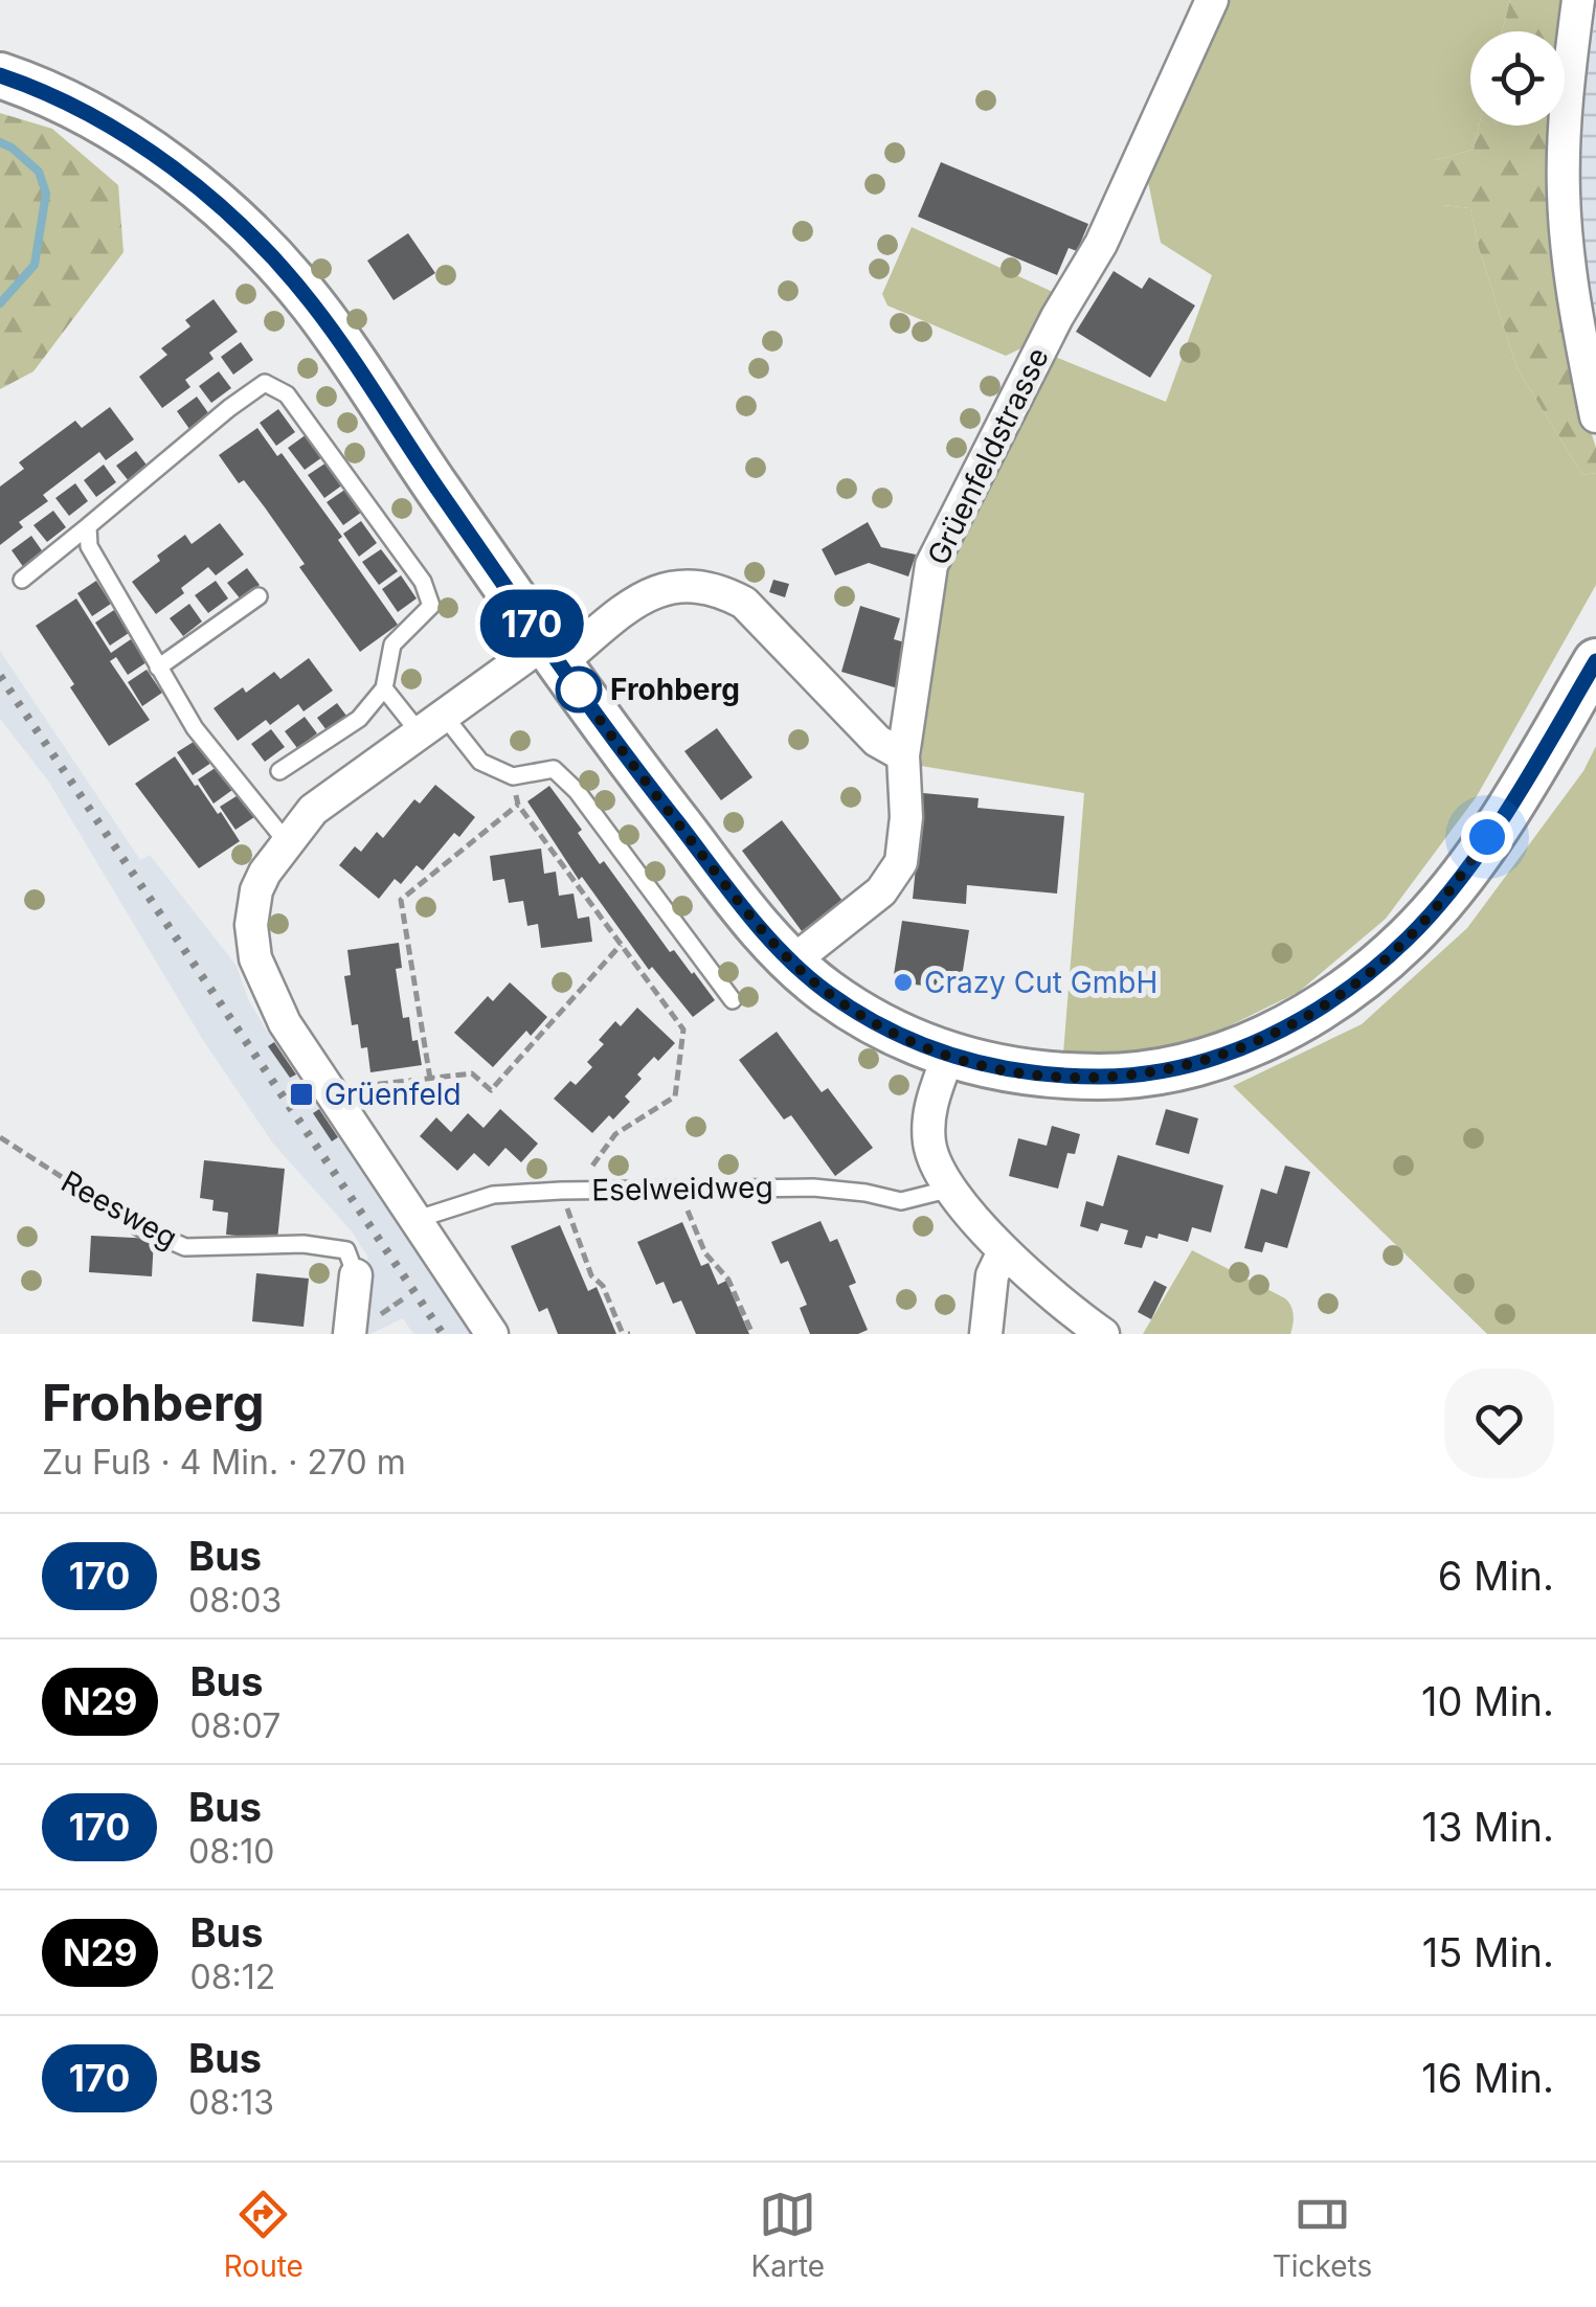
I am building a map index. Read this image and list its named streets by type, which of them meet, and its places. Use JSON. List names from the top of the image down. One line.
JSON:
{"streets":{"street":["Grüenfeldstrasse"],"lane":["Eselweidweg","Reesweg"]},"places":{"other":["Frohberg","Crazy Cut GmbH"],"transit":["Grüenfeld"]},"lines":["bus line 170"],"page":{"on_map":"170","heading":["Frohberg","Zu Fuß · 4 Min. · 270 m"],"list":[{"mark":"170","name":"Bus","note":"08:03","value":"6 Min."},{"mark":"N29","name":"Bus","note":"08:07","value":"10 Min."},{"mark":"170","name":"Bus","note":"08:10","value":"13 Min."},{"mark":"N29","name":"Bus","note":"08:12","value":"15 Min."},{"mark":"170","name":"Bus","note":"08:13","value":"16 Min."}],"tabs":["Route","Karte","Tickets"]}}
